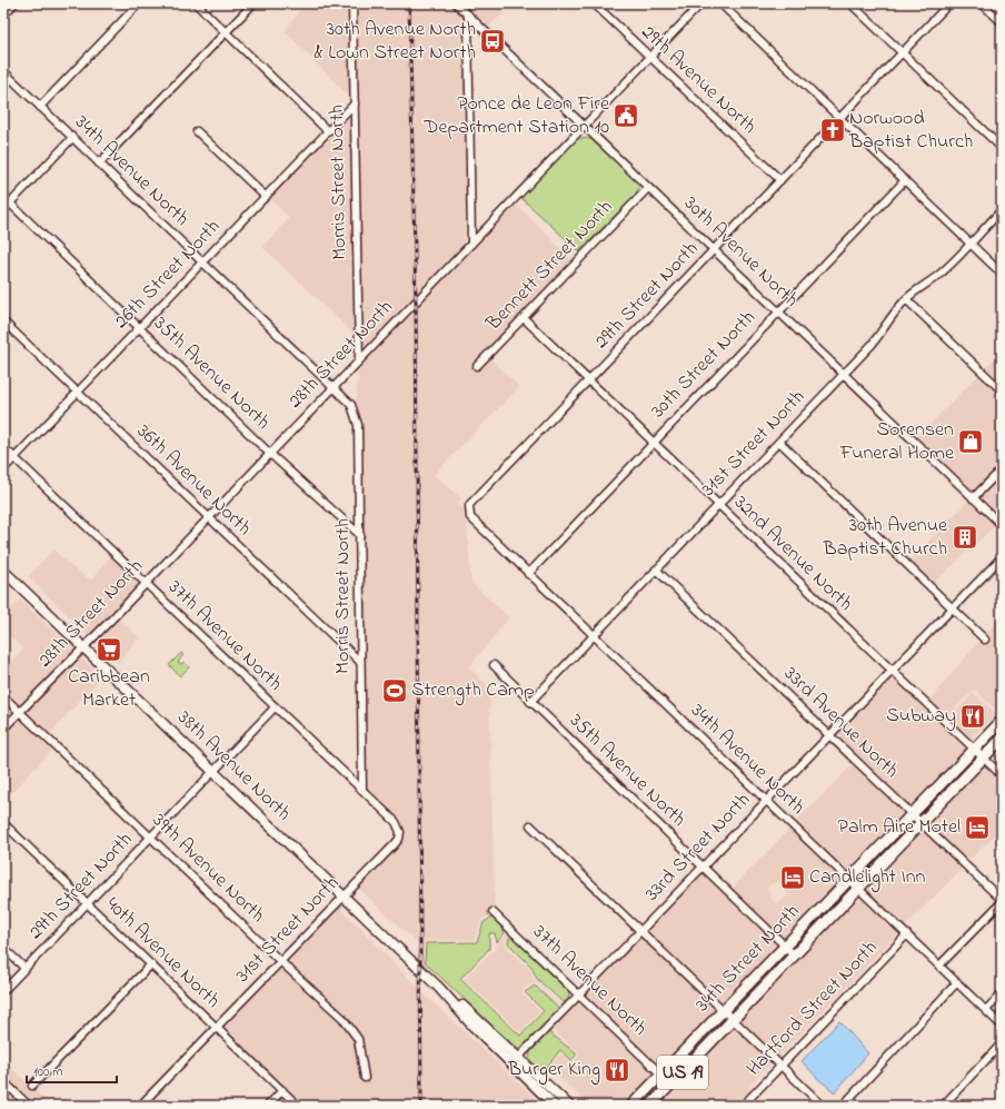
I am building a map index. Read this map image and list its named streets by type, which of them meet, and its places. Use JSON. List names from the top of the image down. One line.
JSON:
{"streets":{"highway":["34th Street North","US 19"],"main road":["38th Avenue North"],"street":["29th Avenue North","34th Avenue North","Morris Street North","30th Avenue North","Bennett Street North","26th Street North","29th Street North","28th Street North","30th Street North","35th Avenue North","31st Street North","36th Avenue North","32nd Avenue North","37th Avenue North","33rd Avenue North","33rd Street North","39th Avenue North","40th Avenue North","Hartford Street North"]},"crossings":[["29th Avenue North","29th Street North"],["29th Avenue North","28th Street North"],["34th Avenue North","Morris Street North"],["34th Avenue North","26th Street North"],["34th Avenue North","29th Street North"],["34th Avenue North","28th Street North"],["34th Avenue North","30th Street North"],["34th Avenue North","31st Street North"],["34th Avenue North","33rd Street North"],["34th Avenue North","34th Street North"],["34th Avenue North","Hartford Street North"],["Morris Street North","26th Street North"],["Morris Street North","28th Street North"],["Morris Street North","35th Avenue North"],["Morris Street North","36th Avenue North"],["Morris Street North","37th Avenue North"],["30th Avenue North","Bennett Street North"],["30th Avenue North","29th Street North"],["30th Avenue North","28th Street North"],["30th Avenue North","30th Street North"],["30th Avenue North","31st Street North"],["Bennett Street North","32nd Avenue North"],["26th Street North","35th Avenue North"],["26th Street North","36th Avenue North"],["26th Street North","37th Avenue North"],["29th Street North","32nd Avenue North"],["29th Street North","37th Avenue North"],["29th Street North","38th Avenue North"],["29th Street North","39th Avenue North"],["29th Street North","40th Avenue North"],["28th Street North","35th Avenue North"],["28th Street North","36th Avenue North"],["28th Street North","37th Avenue North"],["28th Street North","38th Avenue North"],["28th Street North","39th Avenue North"],["30th Street North","32nd Avenue North"],["35th Avenue North","31st Street North"],["35th Avenue North","33rd Street North"],["35th Avenue North","34th Street North"],["31st Street North","32nd Avenue North"],["31st Street North","37th Avenue North"],["31st Street North","33rd Avenue North"],["31st Street North","38th Avenue North"],["31st Street North","39th Avenue North"],["31st Street North","40th Avenue North"],["32nd Avenue North","33rd Street North"],["32nd Avenue North","34th Street North"],["37th Avenue North","33rd Street North"],["37th Avenue North","34th Street North"],["33rd Avenue North","33rd Street North"],["33rd Avenue North","34th Street North"],["38th Avenue North","33rd Street North"]],"places":{"bus stop":["30th Avenue North & Lown Street North"],"public building":["Ponce de Leon Fire Department Station 10"],"church":["Norwood Baptist Church"],"shop":["Sorensen Funeral Home"],"building":["30th Avenue Baptist Church"],"supermarket":["Caribbean Market"],"sports":["Strength Camp"],"restaurant":["Subway","Burger King"],"hotel":["Palm Aire Motel","Candlelight Inn"]},"scale_bar":"100 m"}
